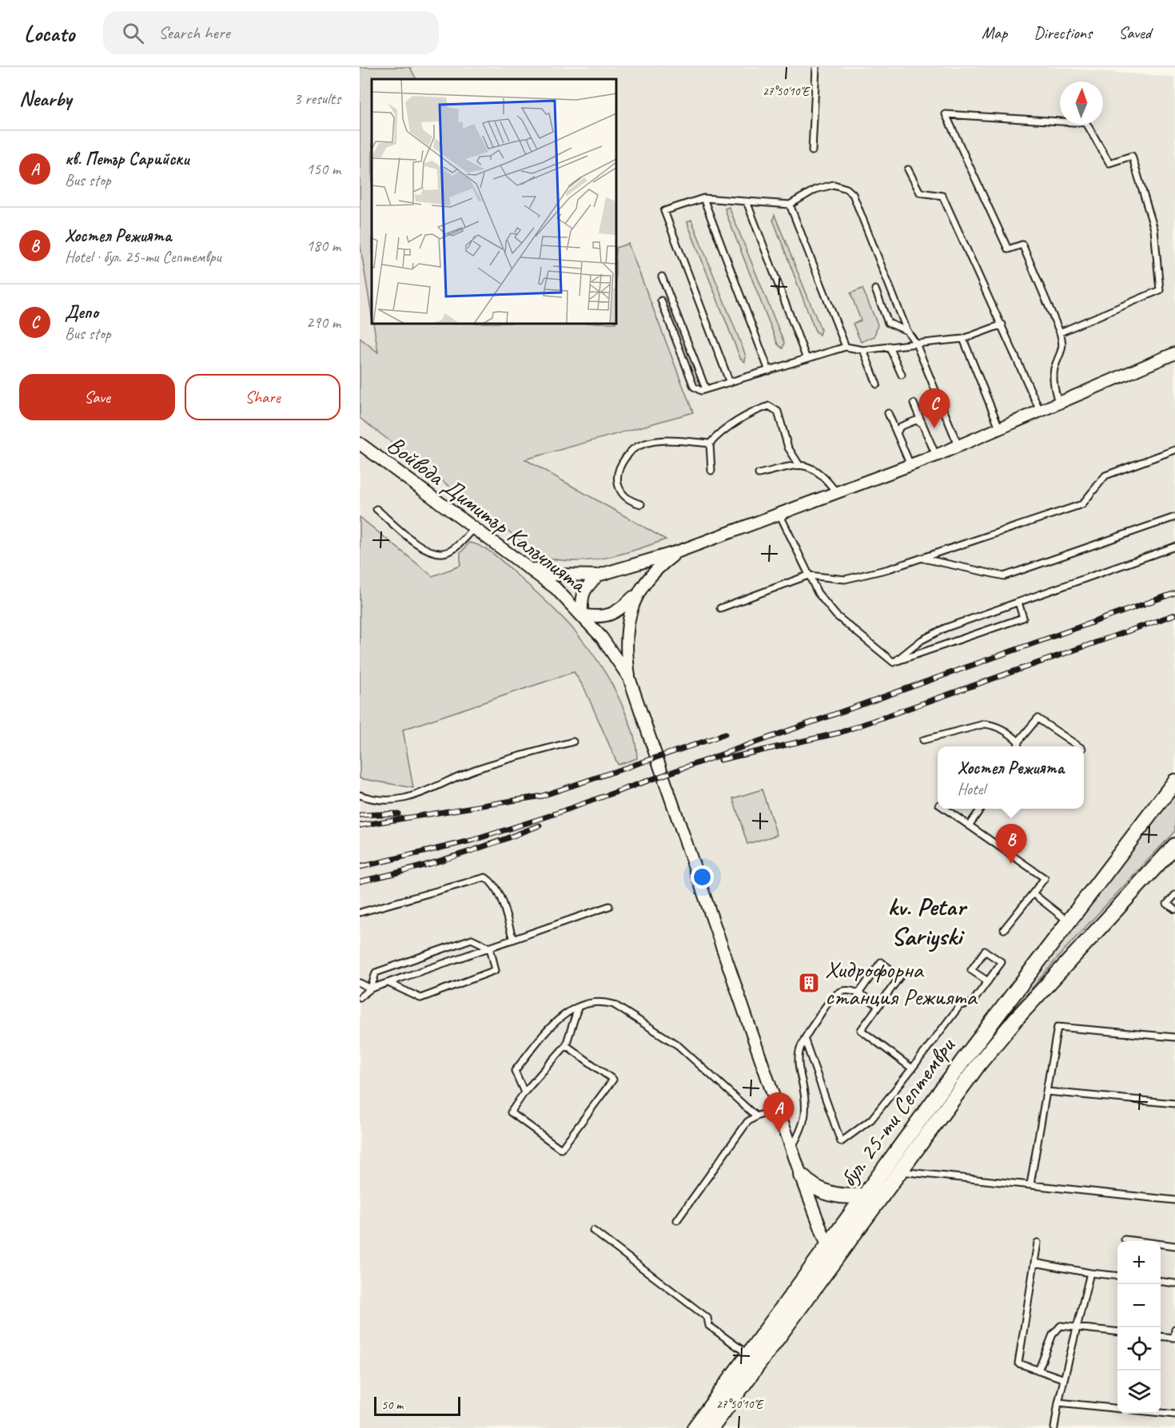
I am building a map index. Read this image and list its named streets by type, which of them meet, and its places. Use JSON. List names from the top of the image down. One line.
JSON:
{"streets":{"main road":["бул. 25-ти Септември"],"street":["Войвода Димитър Калъчлията"]},"crossings":[["Войвода Димитър Калъчлията","бул. 25-ти Септември"]],"districts":["kv. Petar Sariyski"],"places":{"building":["Хидрофорна станция Режията"]},"scale_bar":"50 m","north":"top","page":{"header":"Locato","search":"Search here","nav":["Map","Directions","Saved"],"heading":["Nearby","3 results"],"list":[{"mark":"A","name":"кв. Петър Сарийски","note":"Bus stop","value":"150 m"},{"mark":"B","name":"Хостел Режията","note":"Hotel · бул. 25-ти Септември","value":"180 m"},{"mark":"C","name":"Депо","note":"Bus stop","value":"290 m"}],"buttons":["Save","Share"],"pins":["C","B","A"],"popup":["Хостел Режията","Hotel"],"map_buttons":["+","−"],"scale":"50 m"},"coordinates":["27°50'10\"E"]}
